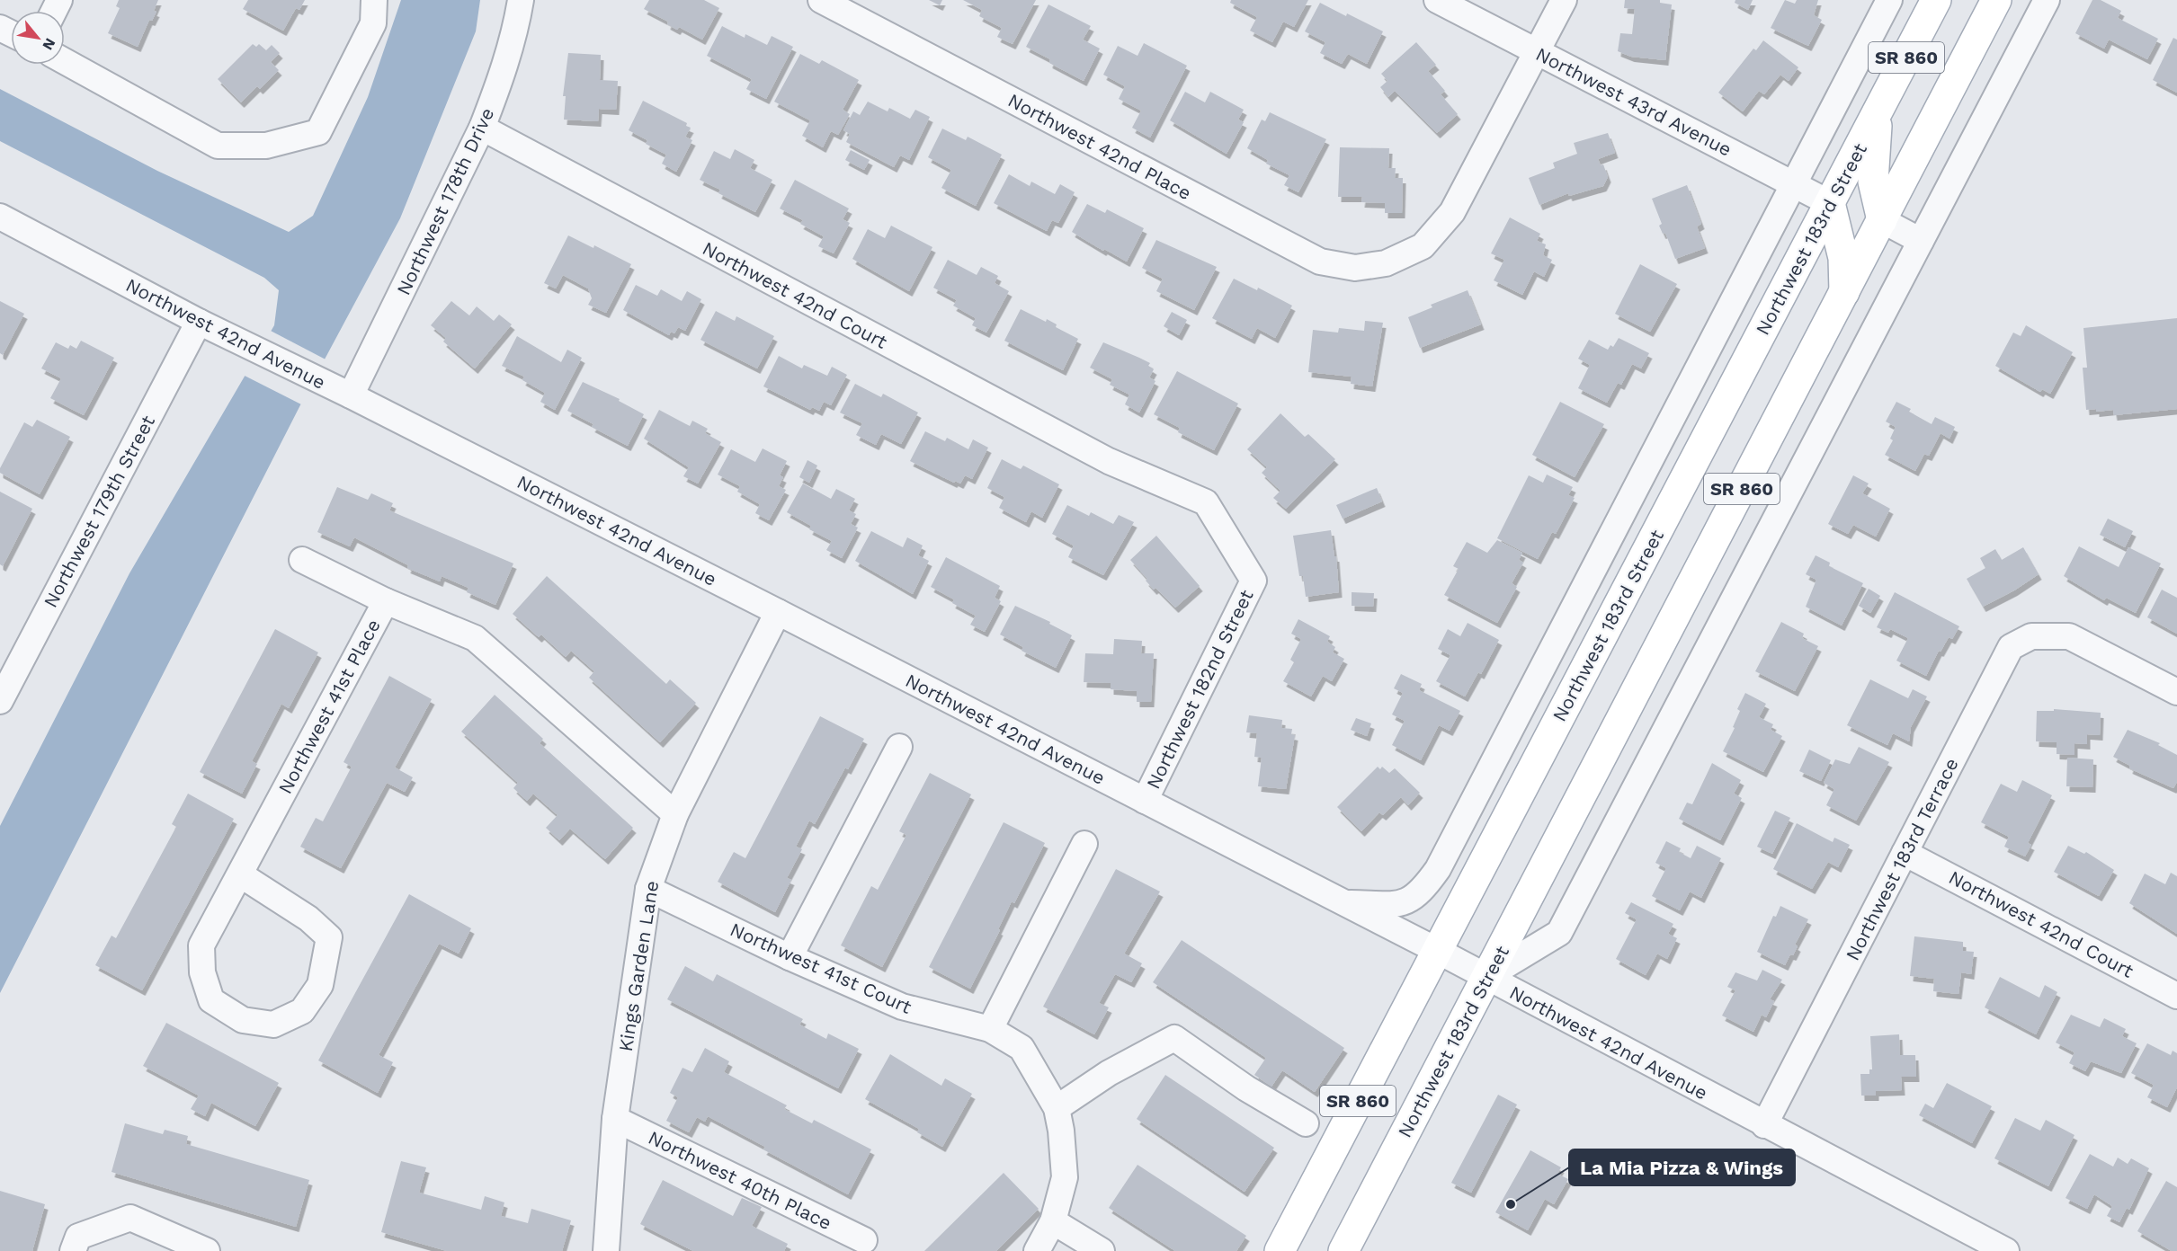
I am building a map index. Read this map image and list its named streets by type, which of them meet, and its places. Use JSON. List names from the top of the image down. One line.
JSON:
{"streets":{"main road":["SR 860","Northwest 183rd Street"],"street":["Northwest 43rd Avenue","Northwest 42nd Place","Northwest 178th Drive","Northwest 42nd Court","Northwest 42nd Avenue","Northwest 179th Street","Northwest 182nd Street","Northwest 41st Place","Northwest 183rd Terrace","Kings Garden Lane","Northwest 41st Court","Northwest 40th Place"]},"crossings":[["Northwest 43rd Avenue","Northwest 42nd Place"],["Northwest 43rd Avenue","Northwest 183rd Street"],["Northwest 178th Drive","Northwest 42nd Court"],["Northwest 178th Drive","Northwest 42nd Avenue"],["Northwest 183rd Street","Northwest 42nd Avenue"],["Northwest 42nd Court","Northwest 182nd Street"],["Northwest 42nd Court","Northwest 183rd Terrace"],["Northwest 42nd Avenue","Northwest 179th Street"],["Northwest 42nd Avenue","Northwest 182nd Street"],["Northwest 42nd Avenue","Northwest 183rd Terrace"],["Northwest 42nd Avenue","Kings Garden Lane"],["Northwest 41st Place","Kings Garden Lane"],["Kings Garden Lane","Northwest 41st Court"],["Kings Garden Lane","Northwest 40th Place"]],"places":["La Mia Pizza & Wings"],"north":"bottom right"}
